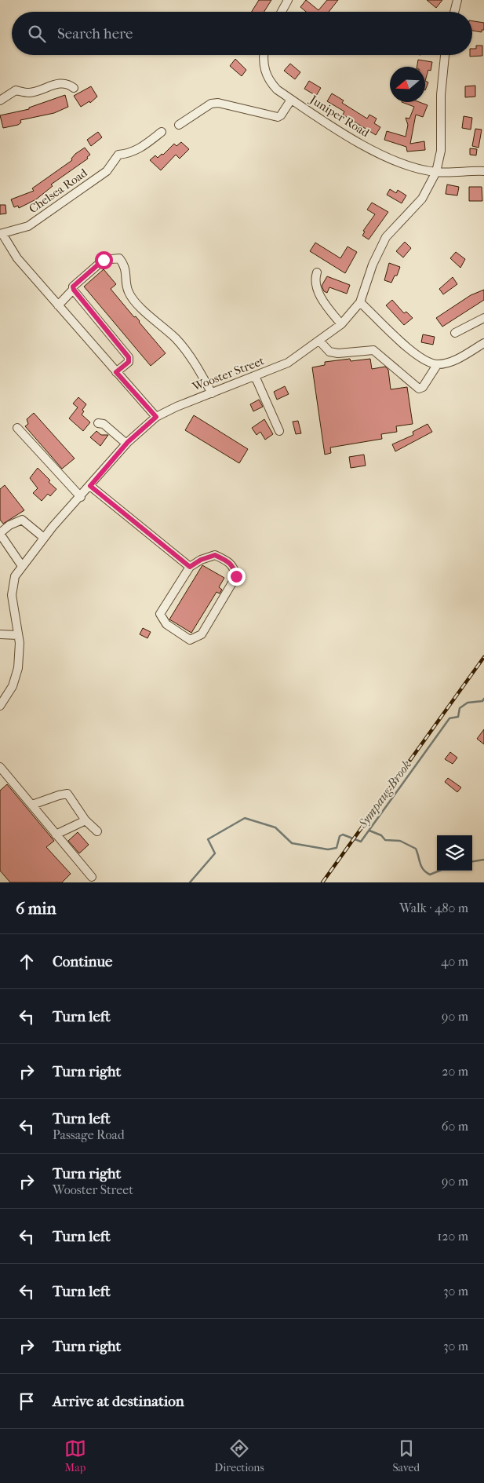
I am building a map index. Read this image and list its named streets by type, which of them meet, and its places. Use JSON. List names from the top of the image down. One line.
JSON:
{"streets":{"street":["Juniper Road","Chelsea Road","Wooster Street"]},"crossings":[["Juniper Road","Wooster Street"]],"water":["Sympaug Brook"],"north":"left","page":{"search":"Search here","heading":["6 min","Walk · 480 m"],"list":[["Continue","40 m"],["Turn left","90 m"],["Turn right","20 m"],["Turn left","Passage Road","60 m"],["Turn right","Wooster Street","90 m"],["Turn left","120 m"],["Turn left","30 m"],["Turn right","30 m"],"Arrive at destination"],"nav":["Map","Directions","Saved"]}}
